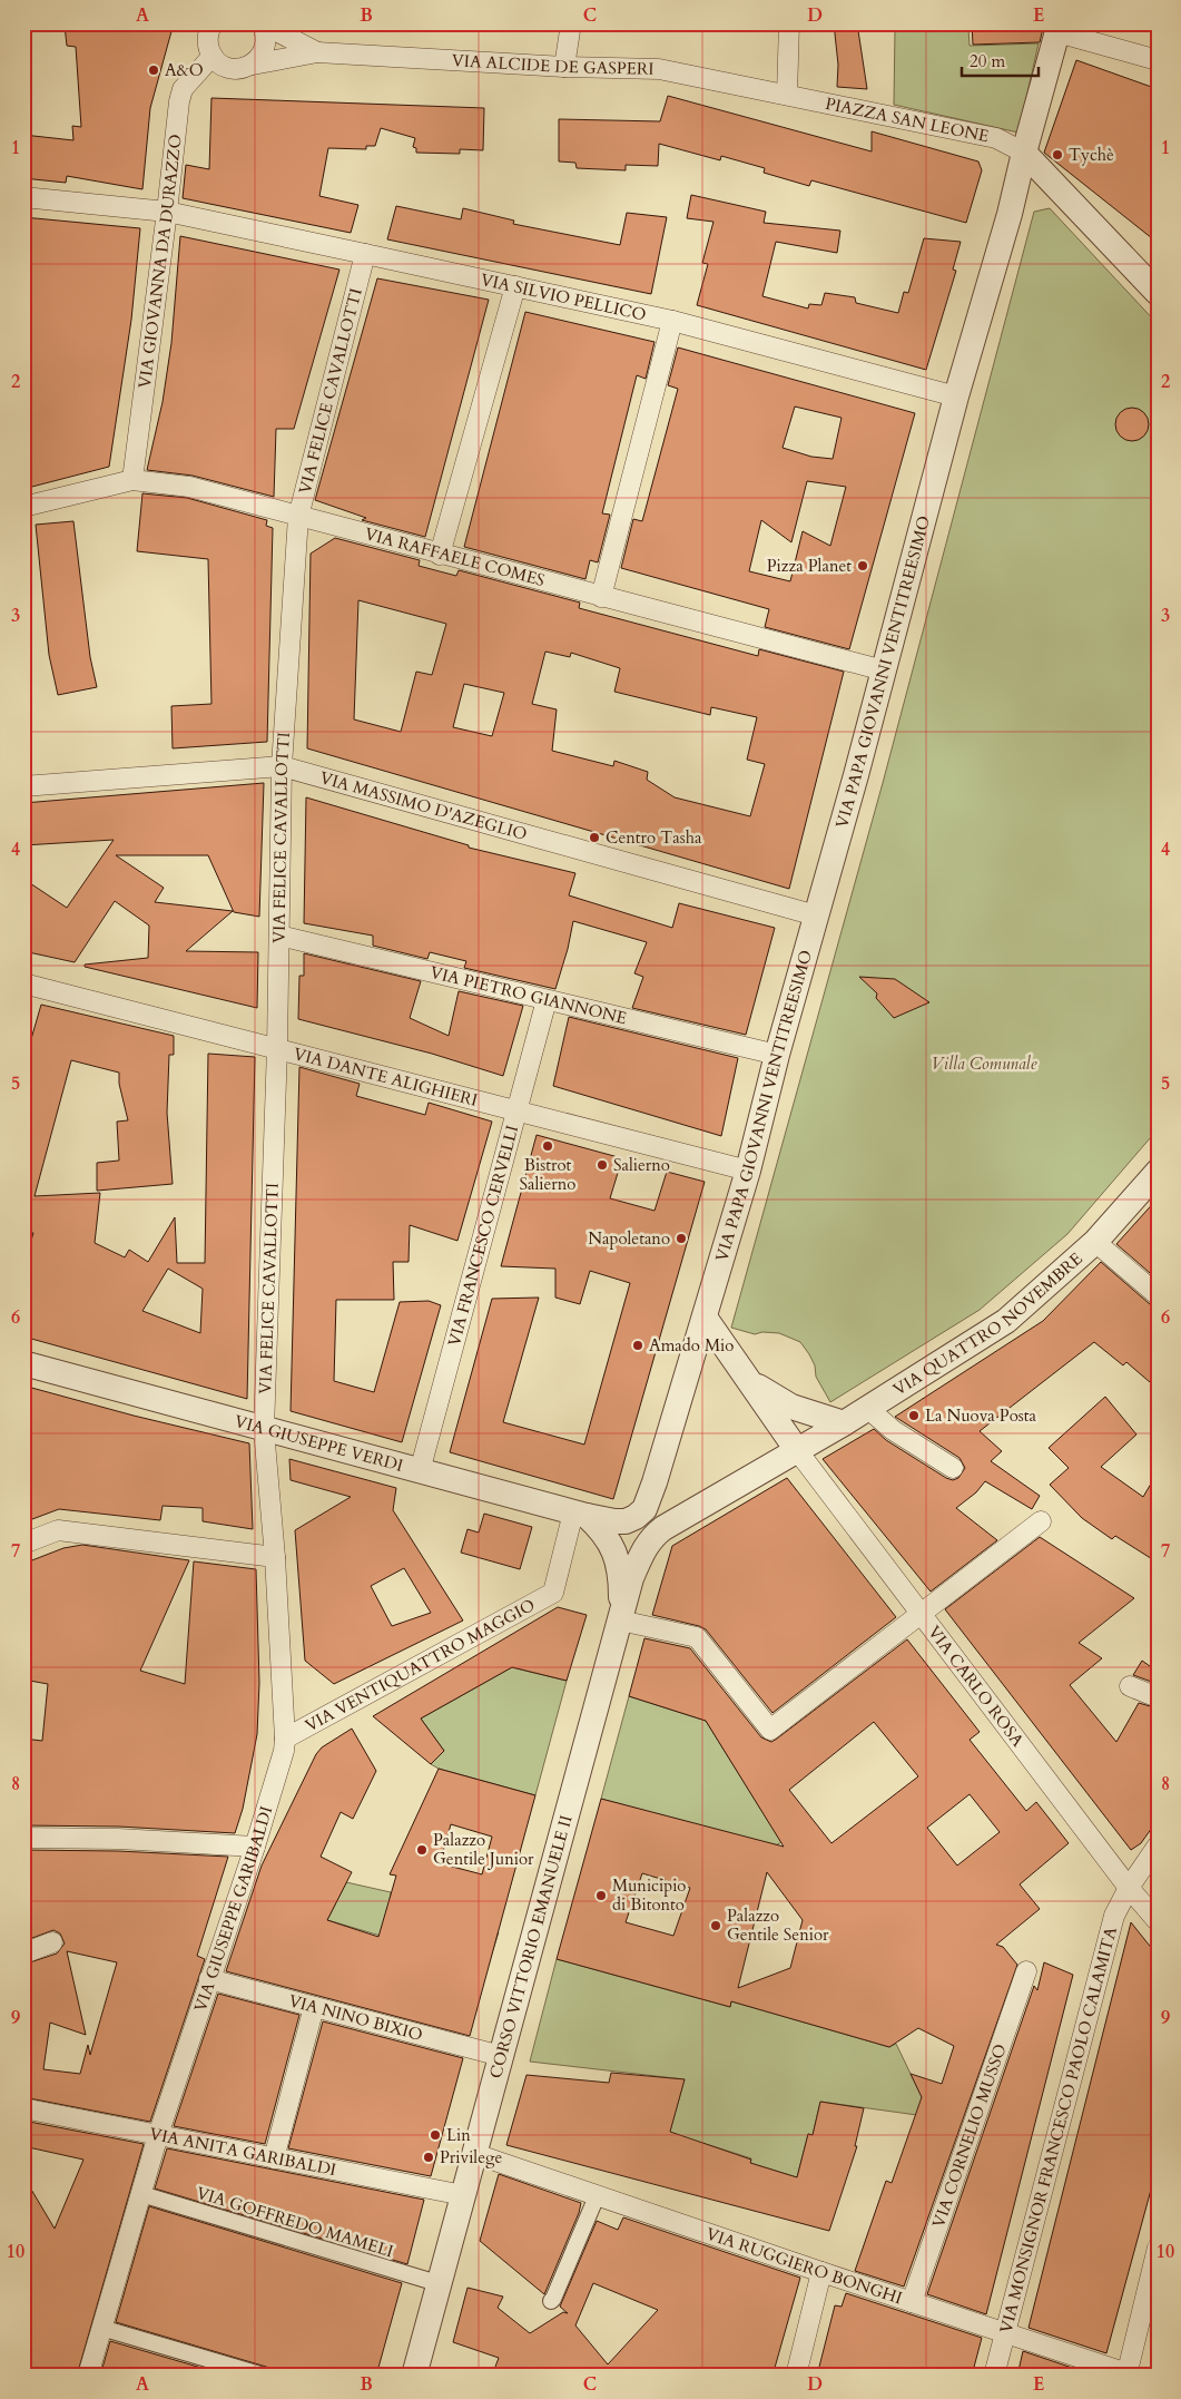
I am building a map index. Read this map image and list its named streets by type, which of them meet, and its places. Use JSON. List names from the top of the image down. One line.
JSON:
{"streets":{"street":["VIA ALCIDE DE GASPERI","PIAZZA SAN LEONE","VIA GIOVANNA DA DURAZZO","VIA SILVIO PELLICO","VIA FELICE CAVALLOTTI","VIA RAFFAELE COMES","VIA PAPA GIOVANNI VENTITREESIMO","VIA MASSIMO D'AZEGLIO","VIA PIETRO GIANNONE","VIA DANTE ALIGHIERI","VIA FRANCESCO CERVELLI","VIA QUATTRO NOVEMBRE","VIA GIUSEPPE VERDI","VIA VENTIQUATTRO MAGGIO","VIA CARLO ROSA","VIA GIUSEPPE GARIBALDI","CORSO VITTORIO EMANUELE II","VIA NINO BIXIO","VIA MONSIGNOR FRANCESCO PAOLO CALAMITA","VIA CORNELIO MUSSO","VIA ANITA GARIBALDI","VIA GOFFREDO MAMELI","VIA RUGGIERO BONGHI"]},"crossings":[["VIA ALCIDE DE GASPERI","PIAZZA SAN LEONE"],["PIAZZA SAN LEONE","VIA PAPA GIOVANNI VENTITREESIMO"],["VIA GIOVANNA DA DURAZZO","VIA SILVIO PELLICO"],["VIA GIOVANNA DA DURAZZO","VIA RAFFAELE COMES"],["VIA SILVIO PELLICO","VIA FELICE CAVALLOTTI"],["VIA SILVIO PELLICO","VIA PAPA GIOVANNI VENTITREESIMO"],["VIA FELICE CAVALLOTTI","VIA RAFFAELE COMES"],["VIA FELICE CAVALLOTTI","VIA MASSIMO D'AZEGLIO"],["VIA FELICE CAVALLOTTI","VIA PIETRO GIANNONE"],["VIA FELICE CAVALLOTTI","VIA DANTE ALIGHIERI"],["VIA FELICE CAVALLOTTI","VIA GIUSEPPE VERDI"],["VIA FELICE CAVALLOTTI","VIA GIUSEPPE GARIBALDI"],["VIA RAFFAELE COMES","VIA PAPA GIOVANNI VENTITREESIMO"],["VIA PAPA GIOVANNI VENTITREESIMO","VIA MASSIMO D'AZEGLIO"],["VIA PAPA GIOVANNI VENTITREESIMO","VIA PIETRO GIANNONE"],["VIA PAPA GIOVANNI VENTITREESIMO","VIA DANTE ALIGHIERI"],["VIA PAPA GIOVANNI VENTITREESIMO","VIA GIUSEPPE VERDI"],["VIA PIETRO GIANNONE","VIA FRANCESCO CERVELLI"],["VIA DANTE ALIGHIERI","VIA FRANCESCO CERVELLI"],["VIA FRANCESCO CERVELLI","VIA GIUSEPPE VERDI"],["VIA QUATTRO NOVEMBRE","VIA CARLO ROSA"],["VIA QUATTRO NOVEMBRE","CORSO VITTORIO EMANUELE II"],["VIA GIUSEPPE VERDI","VIA VENTIQUATTRO MAGGIO"],["VIA GIUSEPPE VERDI","VIA GIUSEPPE GARIBALDI"],["VIA VENTIQUATTRO MAGGIO","VIA GIUSEPPE GARIBALDI"],["VIA CARLO ROSA","VIA MONSIGNOR FRANCESCO PAOLO CALAMITA"],["VIA GIUSEPPE GARIBALDI","VIA NINO BIXIO"],["VIA GIUSEPPE GARIBALDI","VIA ANITA GARIBALDI"],["VIA GIUSEPPE GARIBALDI","VIA GOFFREDO MAMELI"],["CORSO VITTORIO EMANUELE II","VIA NINO BIXIO"],["CORSO VITTORIO EMANUELE II","VIA ANITA GARIBALDI"],["CORSO VITTORIO EMANUELE II","VIA GOFFREDO MAMELI"],["CORSO VITTORIO EMANUELE II","VIA RUGGIERO BONGHI"],["VIA MONSIGNOR FRANCESCO PAOLO CALAMITA","VIA RUGGIERO BONGHI"],["VIA CORNELIO MUSSO","VIA RUGGIERO BONGHI"]],"parks":["Villa Comunale"],"places":["A&O","Tychè","Pizza Planet","Centro Tasha","Bistrot Salierno","Salierno","Napoletano","Amado Mio","La Nuova Posta","Palazzo Gentile Junior","Municipio di Bitonto","Palazzo Gentile Senior","Lin","Privilege"],"scale_bar":"20 m","grid":{"columns":["A","B","C","D","E"],"rows":["1","2","3","4","5","6","7","8","9","10"]}}
